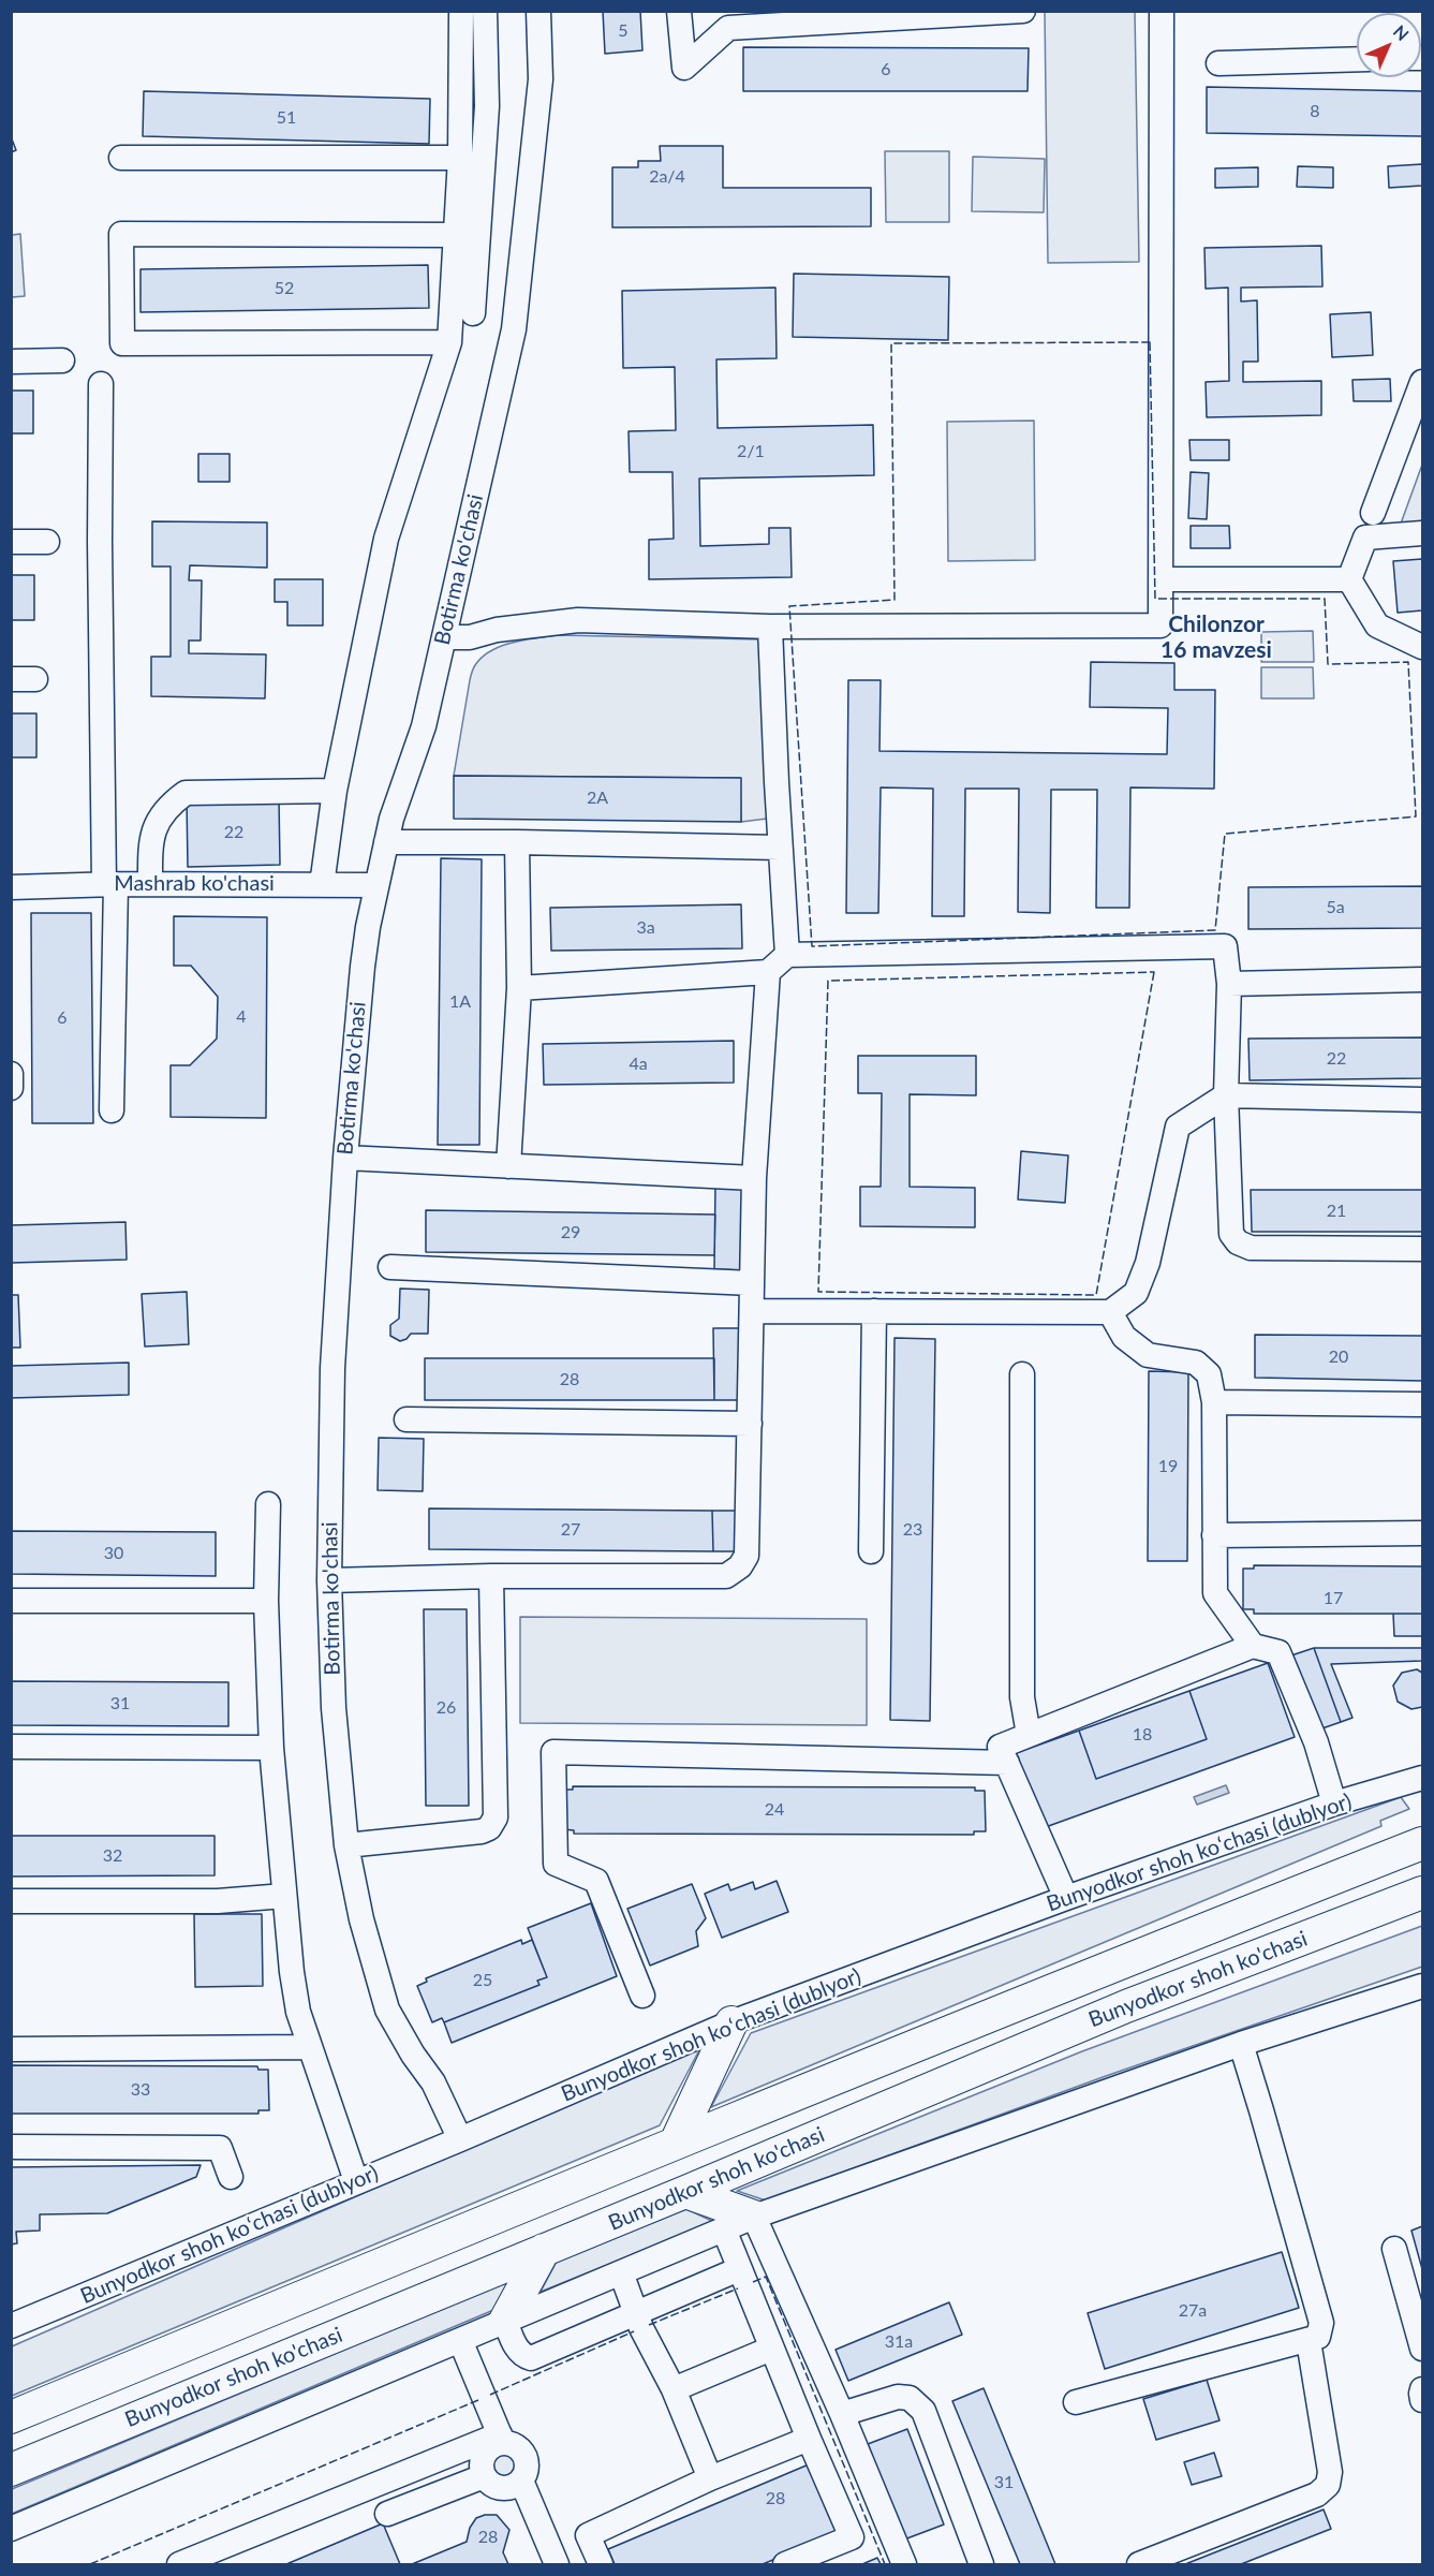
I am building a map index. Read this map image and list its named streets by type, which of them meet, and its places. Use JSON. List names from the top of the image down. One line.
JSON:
{"streets":{"main road":["Bunyodkor shoh ko'chasi"],"street":["Botirma ko'chasi","Mashrab ko'chasi","Bunyodkor shoh koʻchasi (dublyor)"]},"crossings":[["Botirma ko'chasi","Mashrab ko'chasi"],["Botirma ko'chasi","Bunyodkor shoh koʻchasi (dublyor)"]],"districts":["Chilonzor 16 mavzesi"],"house_numbers":["5","6","8","51","2a/4","52","2/1","2А","22","5а","3а","1А","4","6","22","4а","21","29","20","28","19","27","23","30","17","31","26","18","24","32","25","33","27а","31а","31","28","28"],"north":"top right"}
